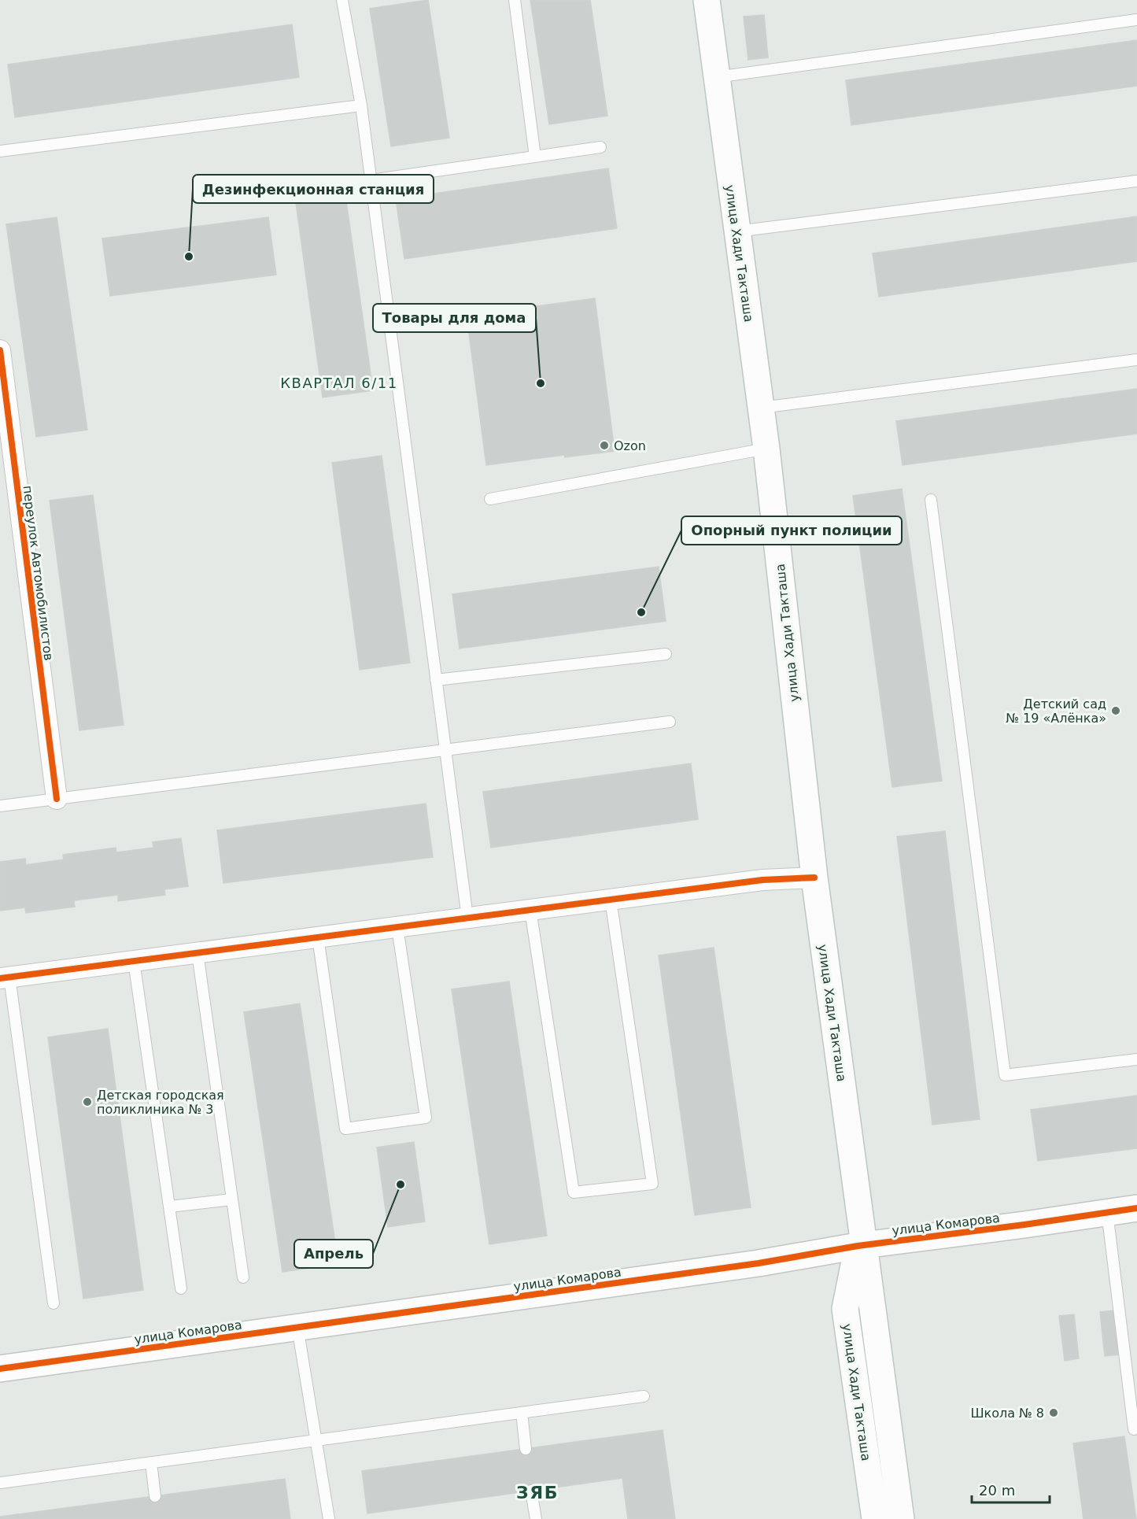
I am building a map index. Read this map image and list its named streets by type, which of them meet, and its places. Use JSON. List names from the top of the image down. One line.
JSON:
{"streets":{"main road":["улица Хади Такташа","улица Комарова"],"street":["переулок Автомобилистов"]},"crossings":[["улица Хади Такташа","улица Комарова"]],"districts":["КВАРТАЛ 6/11","ЗЯБ"],"places":["Дезинфекционная станция","Товары для дома","Ozon","Опорный пункт полиции","Детский сад № 19 «Алёнка»","Детская городская поликлиника № 3","Апрель","Школа № 8"],"scale_bar":"20 m"}
